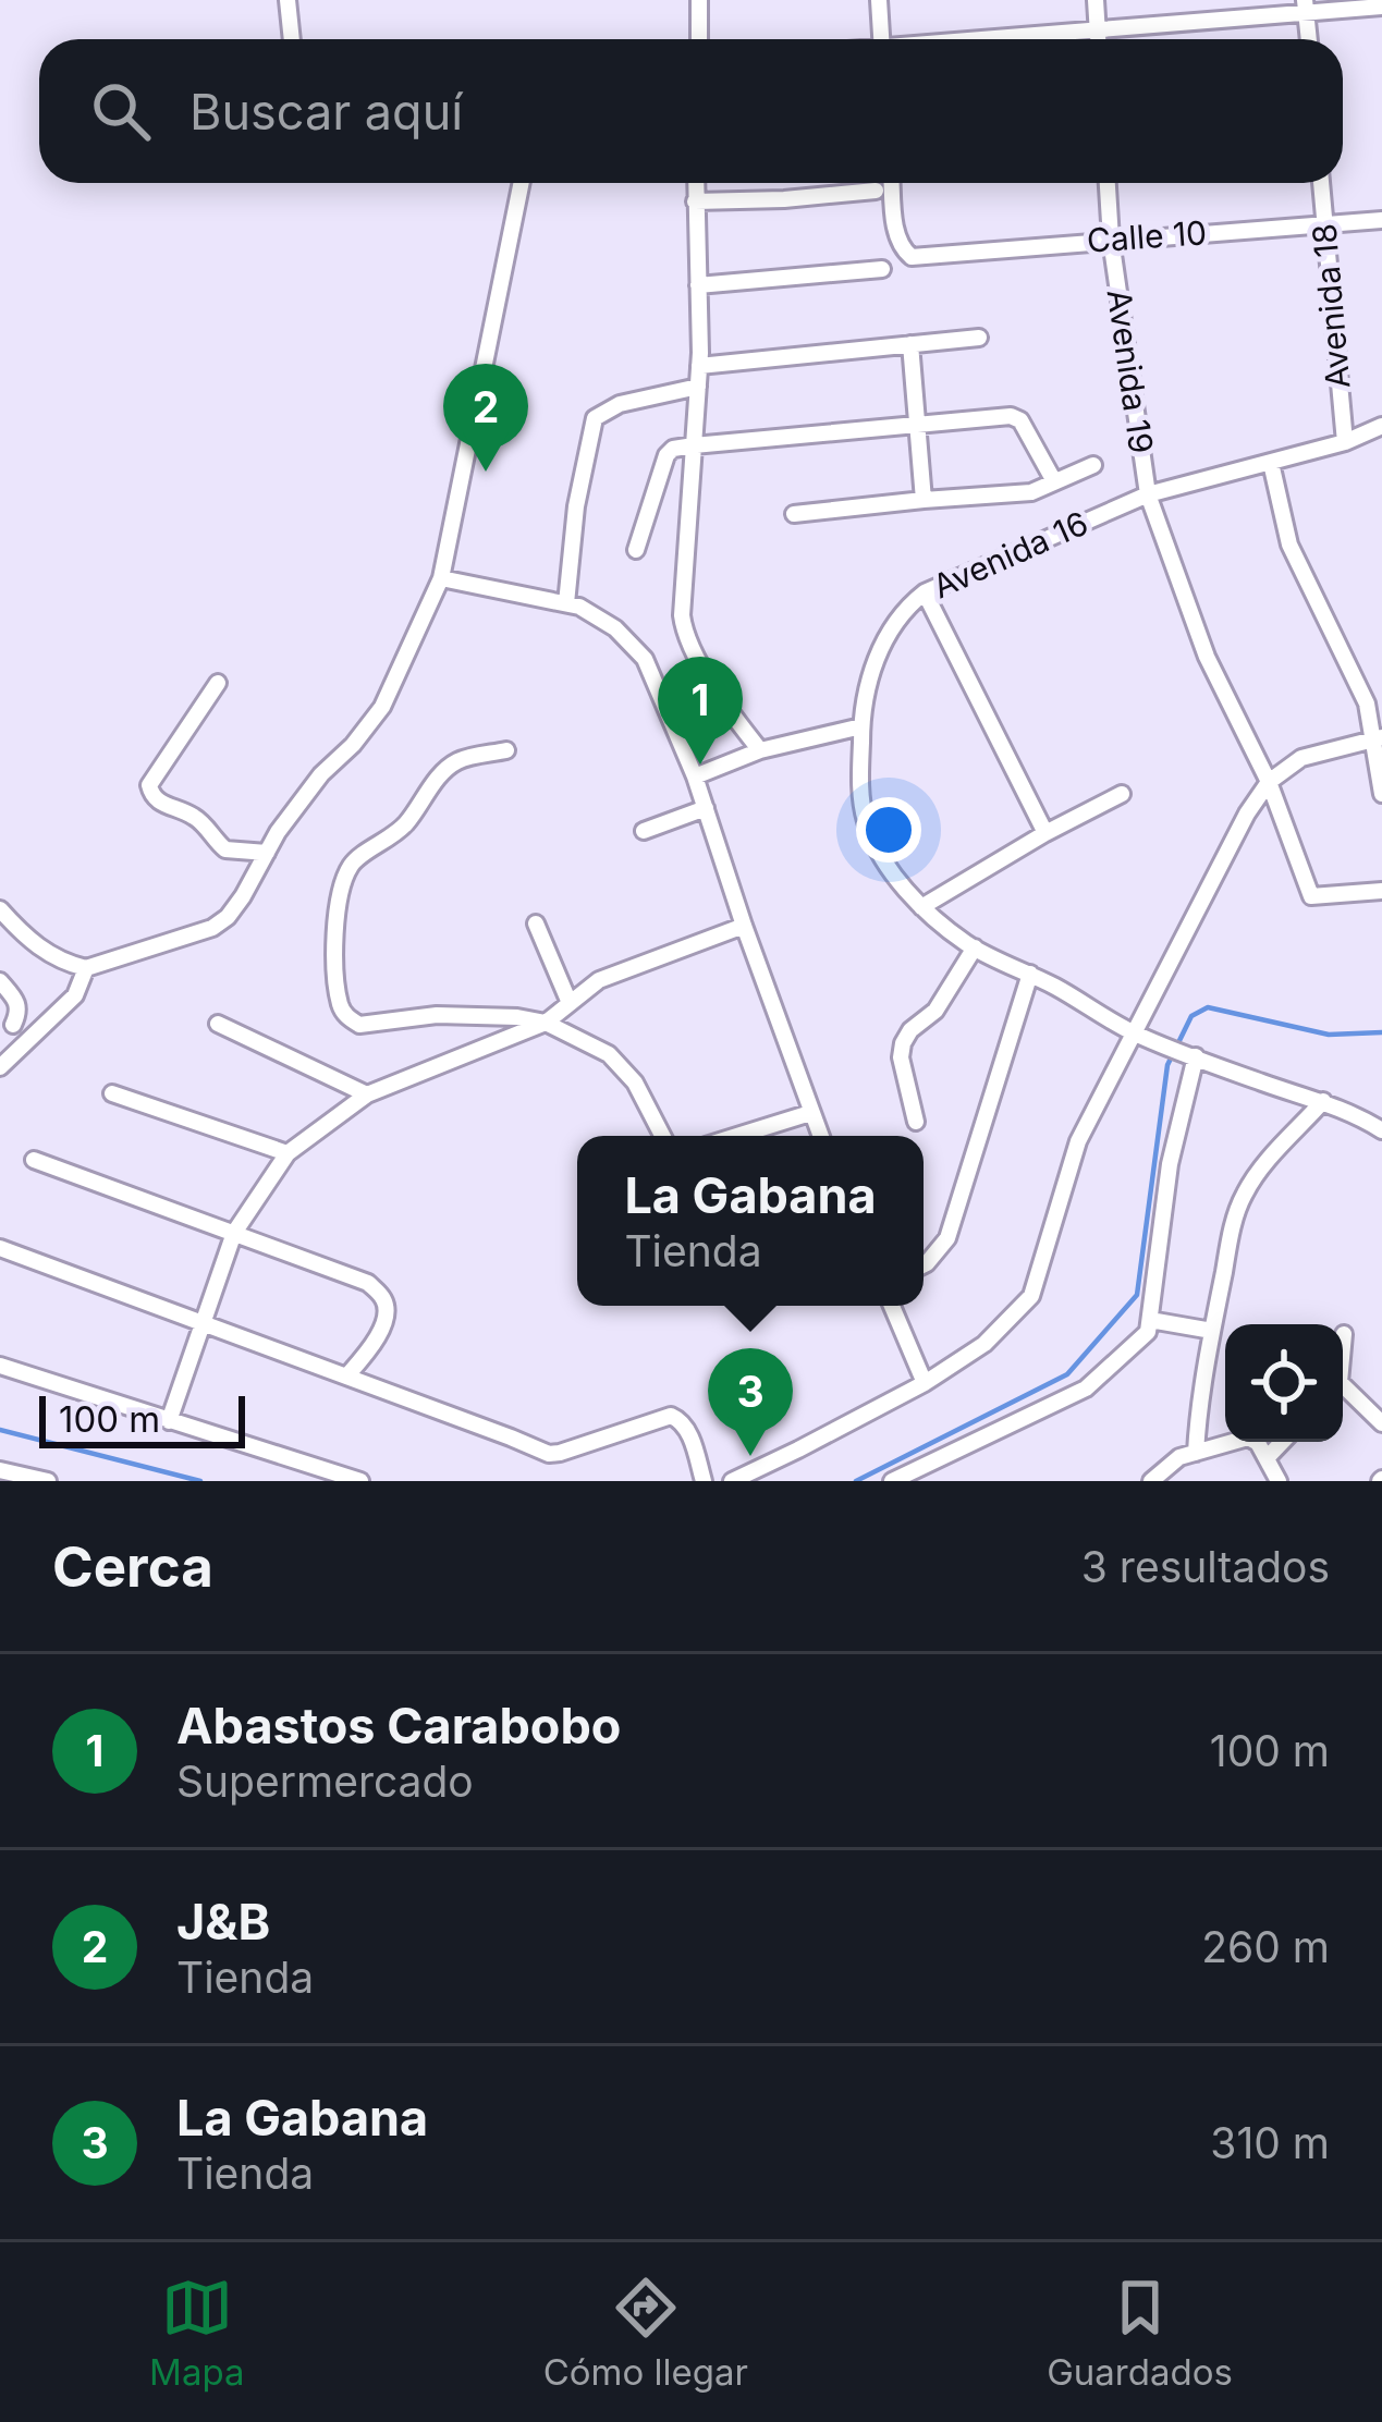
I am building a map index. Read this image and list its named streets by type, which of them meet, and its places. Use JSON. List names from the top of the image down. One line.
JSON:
{"streets":{"street":["Calle 10","Avenida 18","Avenida 19","Avenida 16"]},"crossings":[["Calle 10","Avenida 18"],["Calle 10","Avenida 19"],["Avenida 18","Avenida 16"],["Avenida 19","Avenida 16"]],"scale_bar":"100 m","page":{"search":"Buscar aquí","pins":["2","1","3"],"popup":["La Gabana","Tienda"],"scale":"100 m","heading":["Cerca","3 resultados"],"list":[{"mark":"1","name":"Abastos Carabobo","note":"Supermercado","value":"100 m"},{"mark":"2","name":"J&B","note":"Tienda","value":"260 m"},{"mark":"3","name":"La Gabana","note":"Tienda","value":"310 m"}],"nav":["Mapa","Cómo llegar","Guardados"]}}
